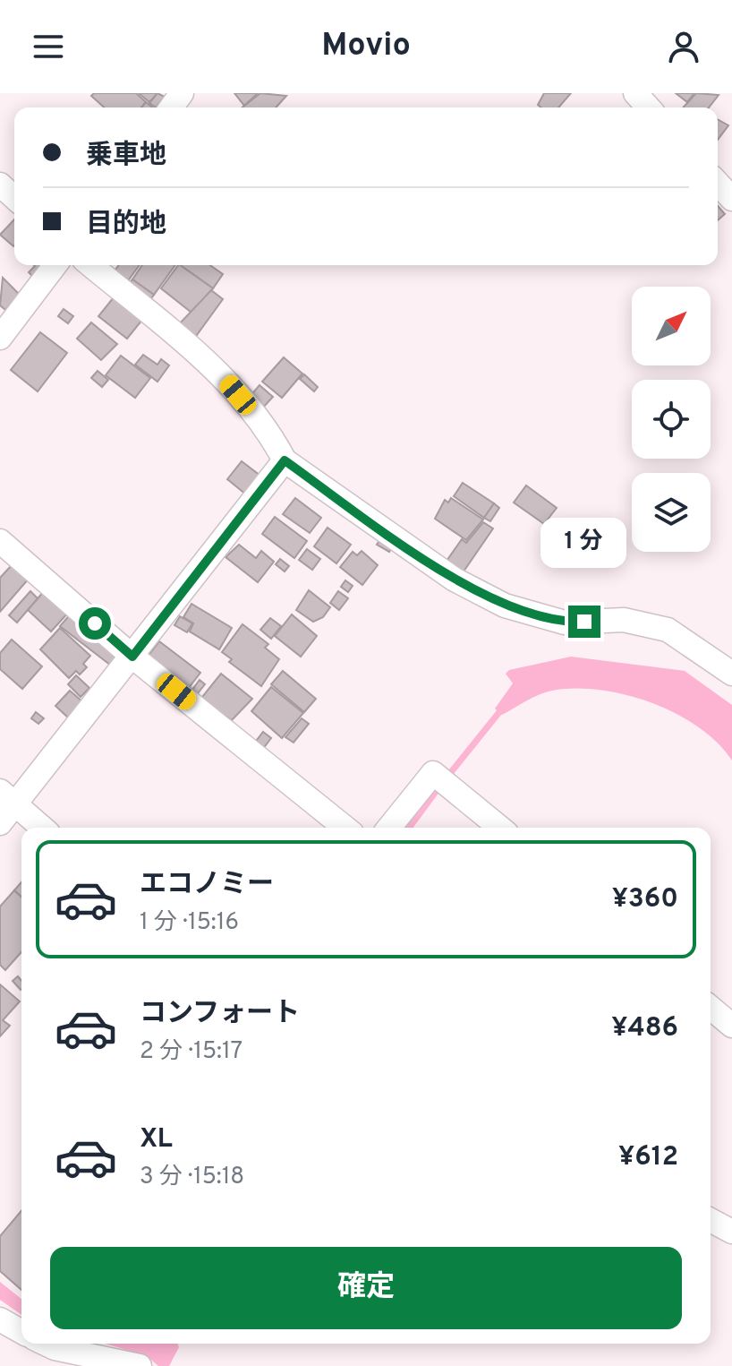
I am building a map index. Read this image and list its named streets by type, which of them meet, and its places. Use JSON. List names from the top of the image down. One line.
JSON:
{"north":"top right","page":{"header":"Movio","banner":["乗車地","目的地"],"bubble":"1 分","list":[{"name":"エコノミー","note":"1 分 · 15:16","value":"¥360"},{"name":"コンフォート","note":"2 分 · 15:17","value":"¥486"},{"name":"XL","note":"3 分 · 15:18","value":"¥612"}],"buttons":"確定"}}
